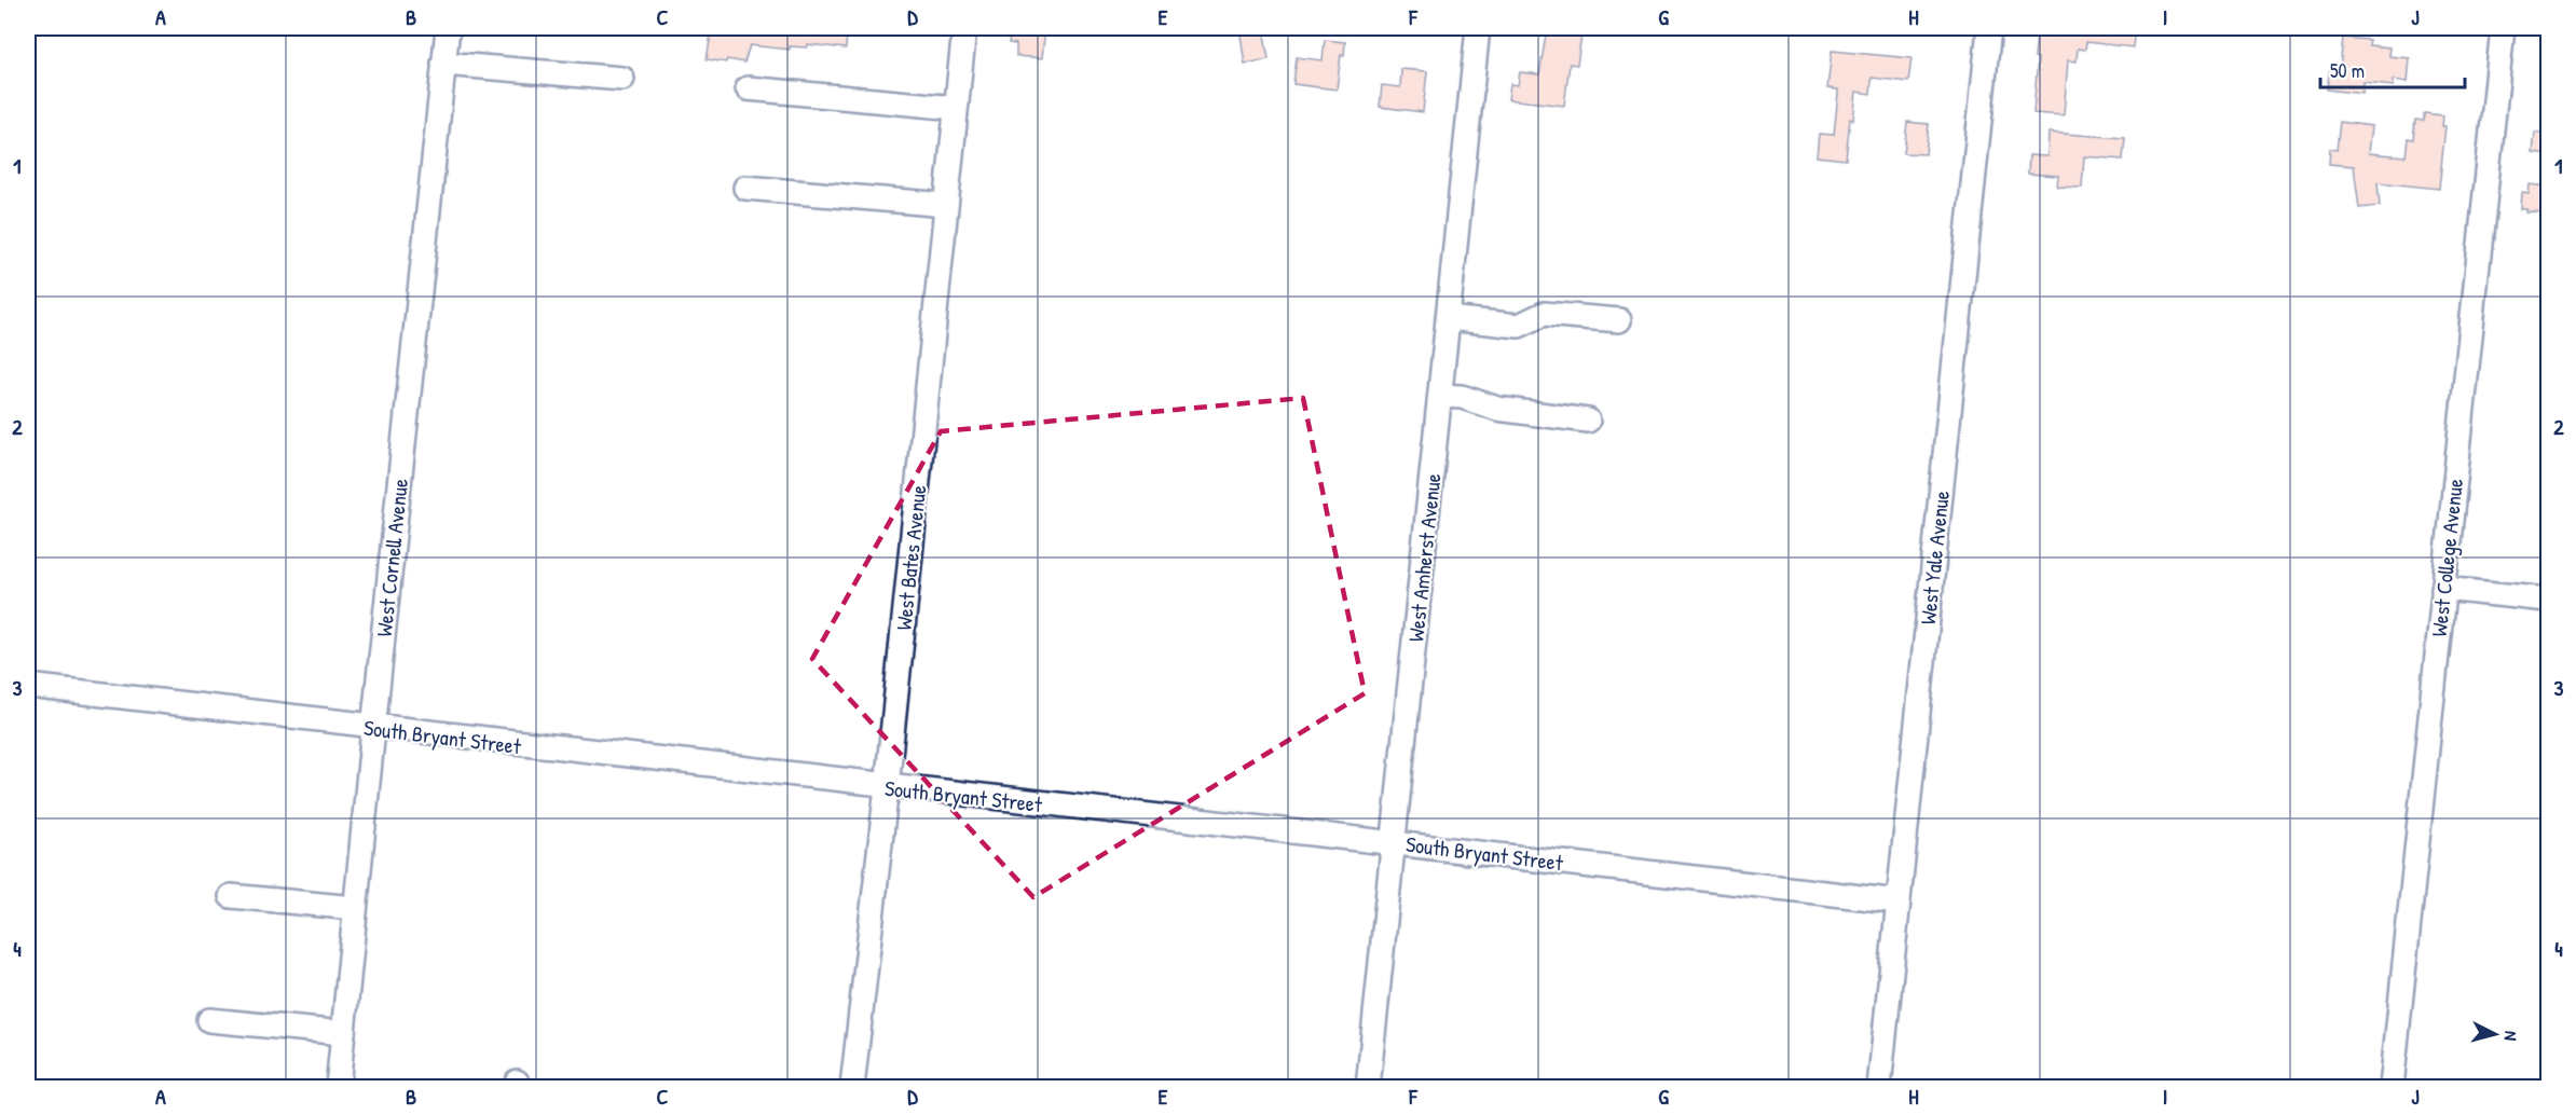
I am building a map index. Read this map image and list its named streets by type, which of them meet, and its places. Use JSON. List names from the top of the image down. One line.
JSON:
{"streets":{"street":["West Cornell Avenue","West Bates Avenue","West Amherst Avenue","West Yale Avenue","West College Avenue","South Bryant Street"]},"crossings":[["West Cornell Avenue","South Bryant Street"],["West Bates Avenue","South Bryant Street"],["West Amherst Avenue","South Bryant Street"],["West Yale Avenue","South Bryant Street"]],"scale_bar":"50 m","north":"right","grid":{"columns":["A","B","C","D","E","F","G","H","I","J"],"rows":["1","2","3","4"]}}
